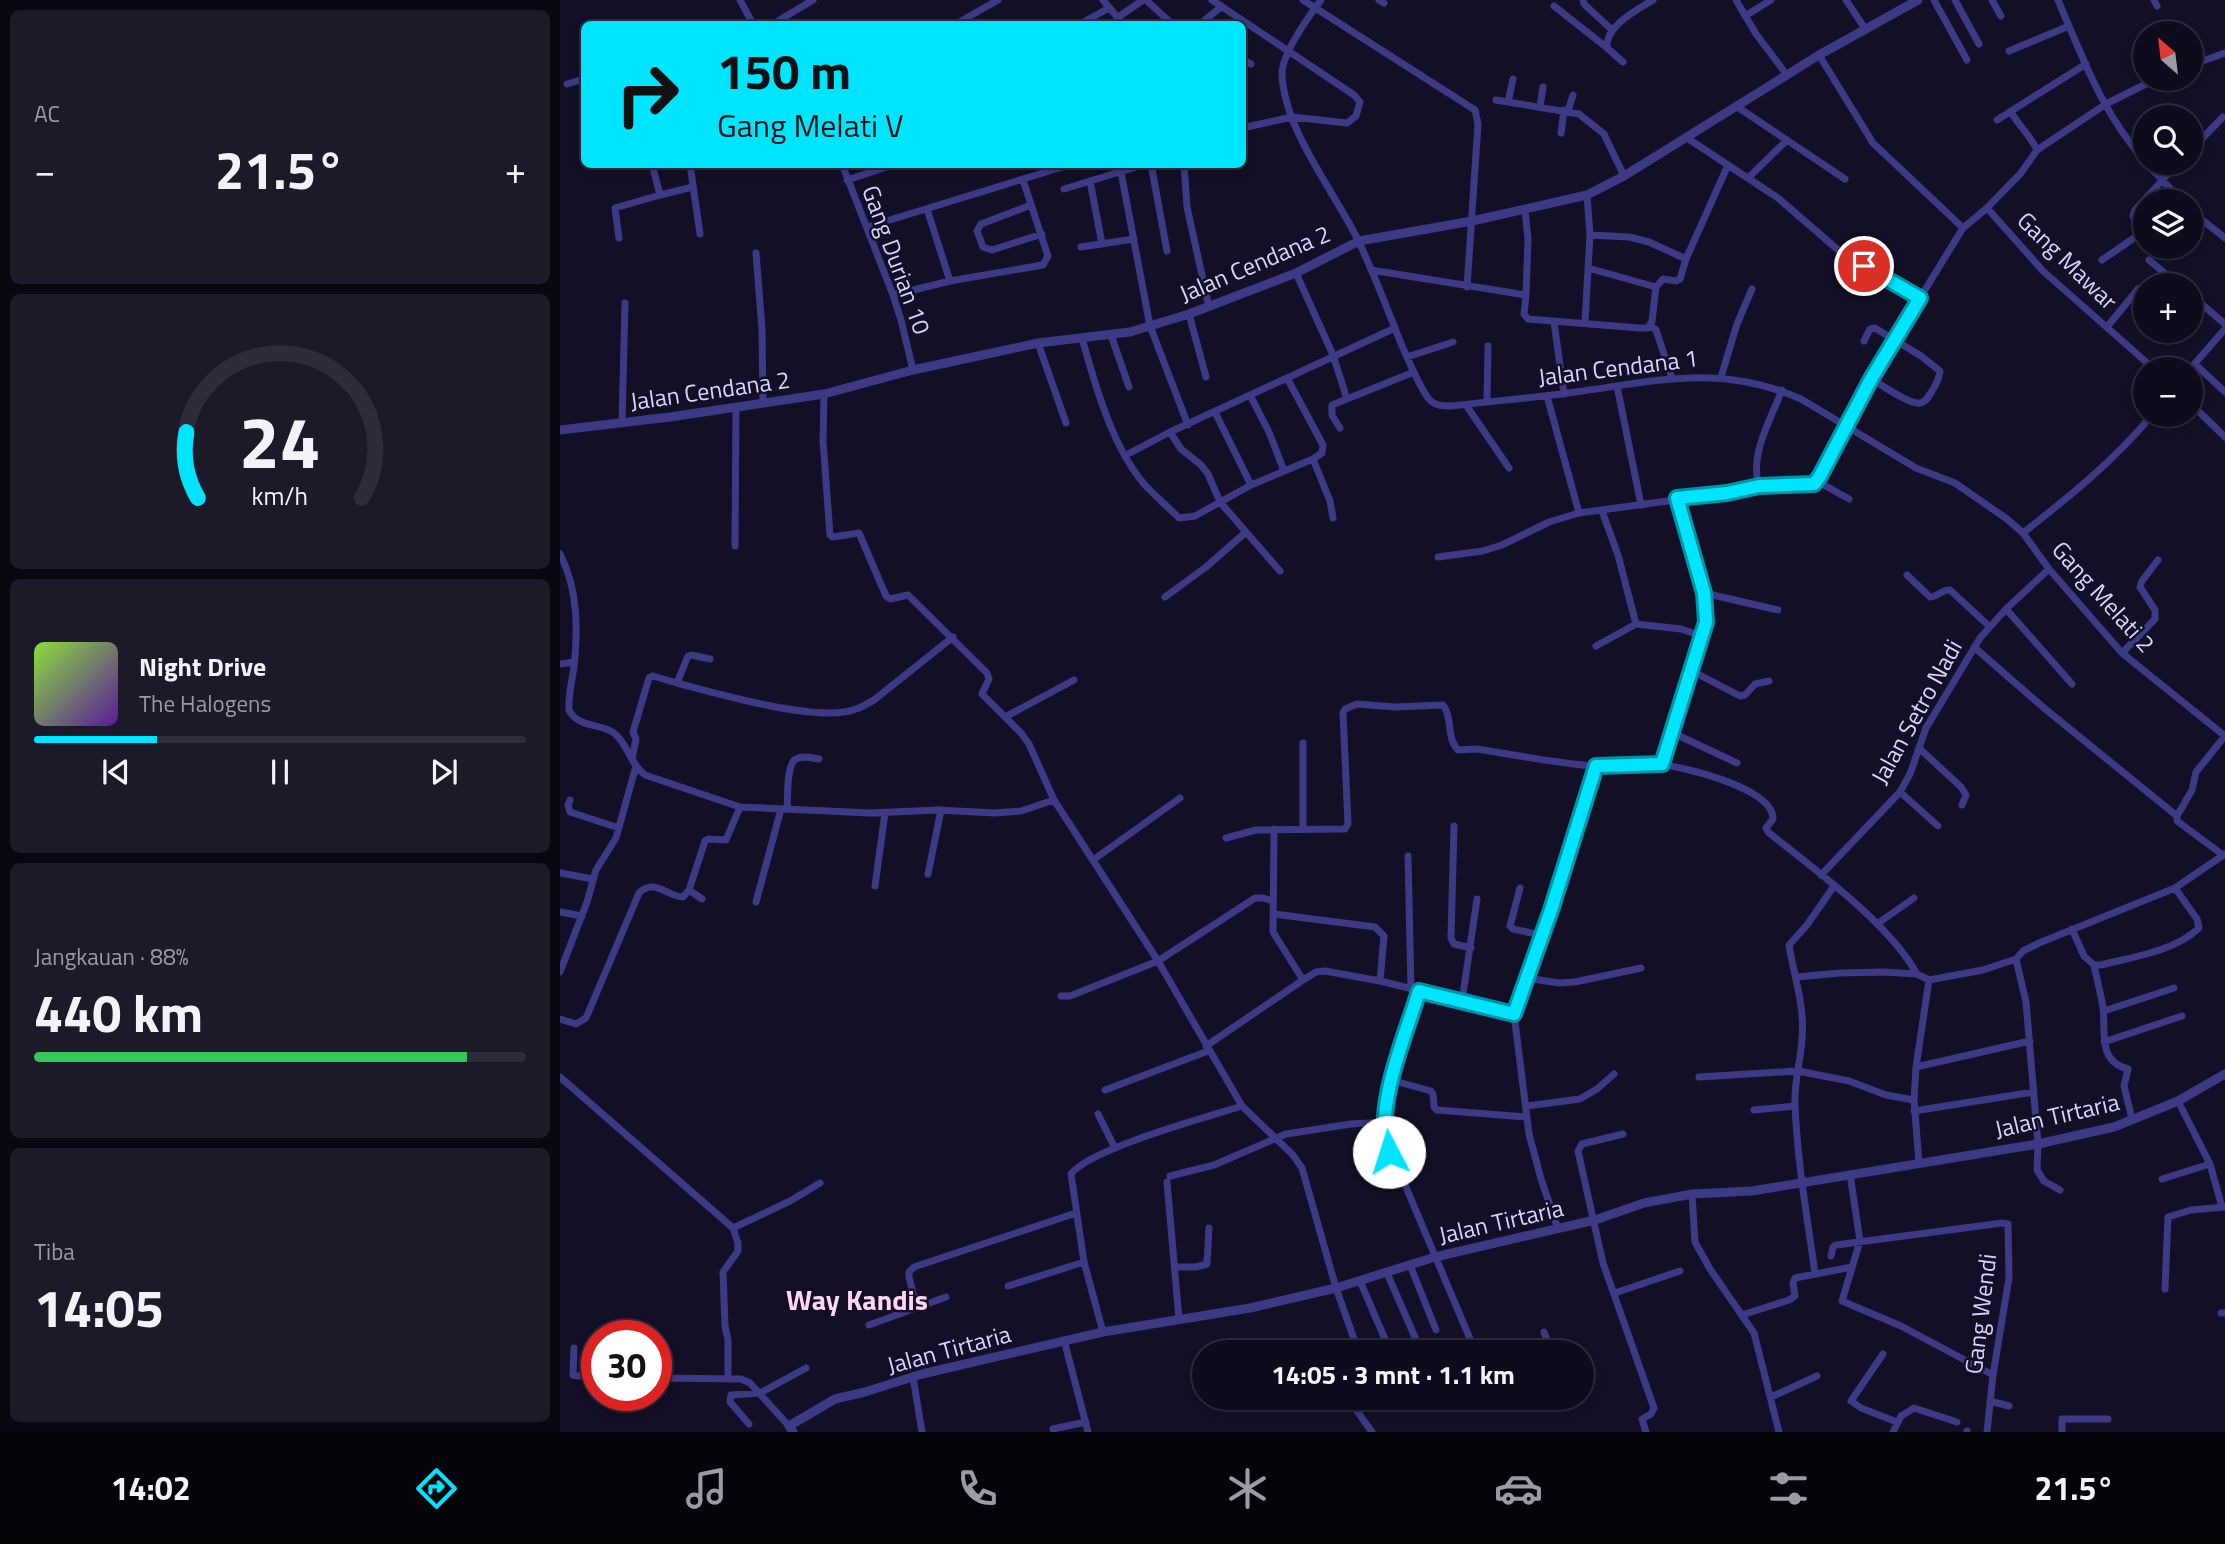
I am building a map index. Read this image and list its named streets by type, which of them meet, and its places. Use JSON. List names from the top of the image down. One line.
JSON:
{"streets":{"street":["Gang Durian 10","Gang Mawar","Jalan Cendana 2","Jalan Cendana 1","Gang Melati 2","Jalan Setro Nadi","Jalan Tirtaria","Gang Wendi"]},"crossings":[["Gang Durian 10","Jalan Cendana 2"],["Jalan Cendana 2","Jalan Cendana 1"],["Jalan Cendana 1","Gang Melati 2"],["Gang Melati 2","Jalan Setro Nadi"]],"districts":["Way Kandis"],"north":"top left","page":{"tile":["AC",["Jangkauan · 88%","440 km"],["Tiba","14:05"]],"map_buttons":["+","−"],"turn":["150 m","Gang Melati V"],"heat":["−","21.5°","+"],"song":["Night Drive","The Halogens"],"limit":"30","trip":"14:05 · 3 mnt · 1.1 km","tabs":["14:02","21.5°"],"gauge":["24","km/h"]}}
